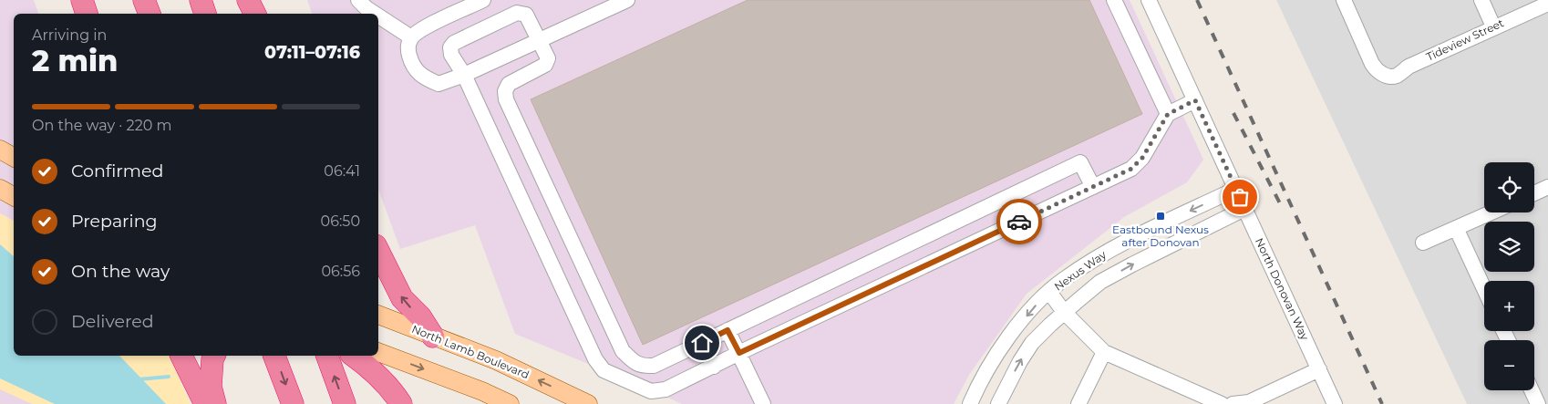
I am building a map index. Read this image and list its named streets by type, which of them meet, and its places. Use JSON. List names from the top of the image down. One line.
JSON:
{"streets":{"main road":["North Lamb Boulevard"],"street":["Tideview Street","Nexus Way","North Donovan Way"]},"crossings":[["Nexus Way","North Donovan Way"]],"places":{"transit":["Eastbound Nexus after Donovan"]},"page":{"heading":["2 min","Arriving in","07:11–07:16"],"bar":"On the way · 220 m","list":[["Confirmed","06:41"],["Preparing","06:50"],["On the way","06:56"],"Delivered"],"map_buttons":["+","−"]}}
